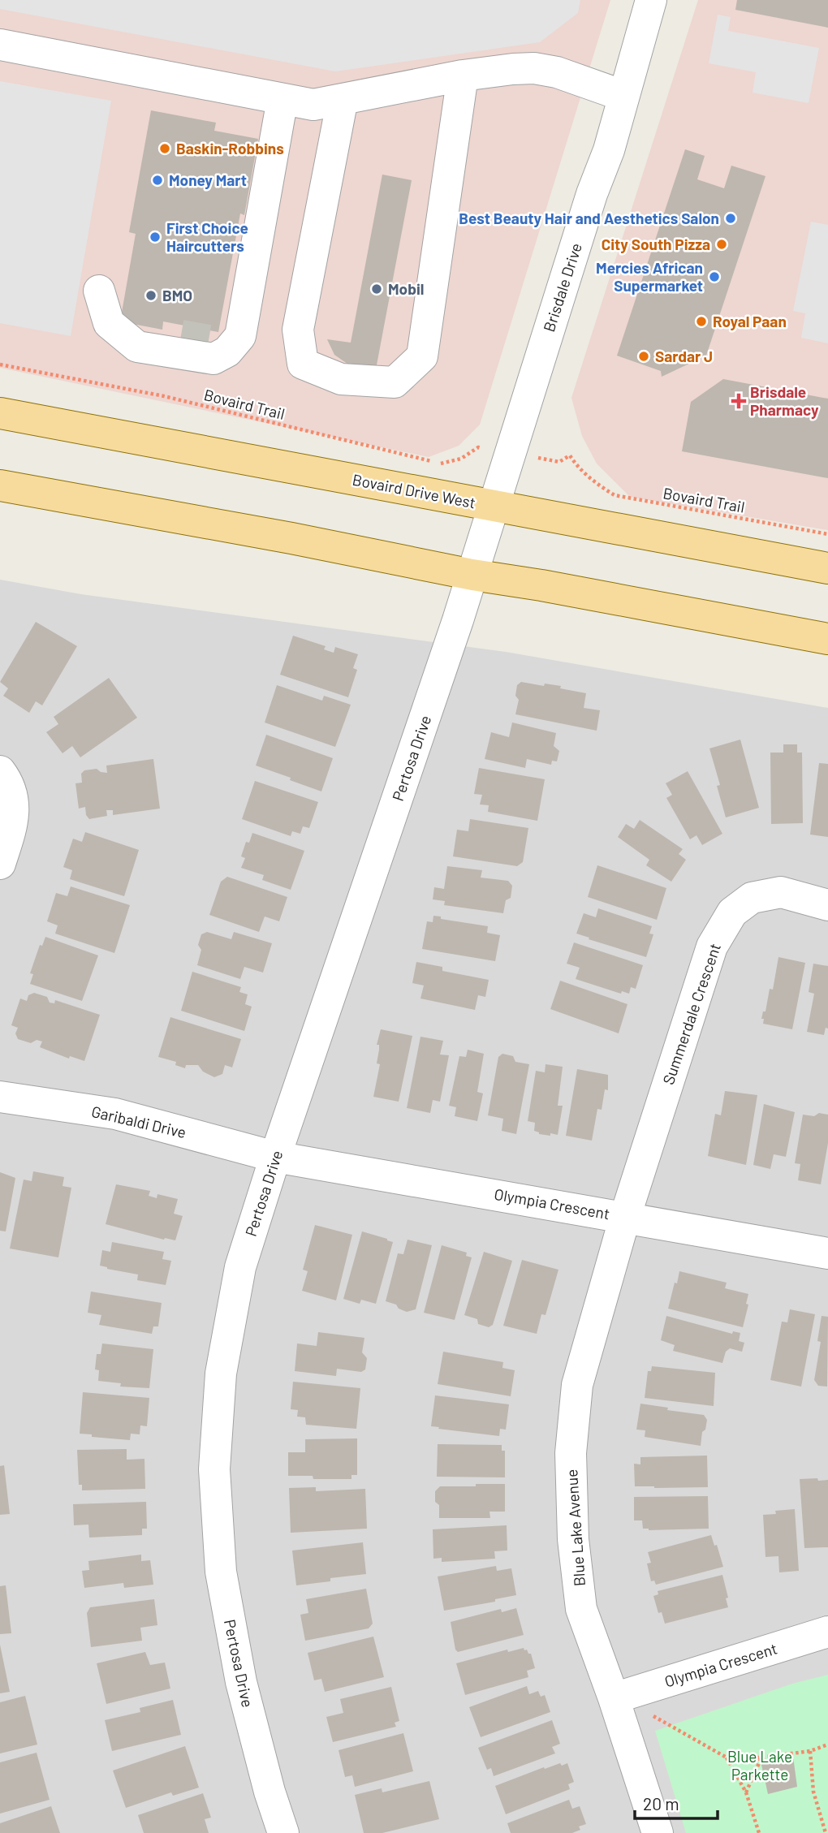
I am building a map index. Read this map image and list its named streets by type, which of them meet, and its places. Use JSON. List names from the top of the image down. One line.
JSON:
{"streets":{"main road":["Bovaird Drive West"],"street":["Brisdale Drive","Pertosa Drive","Summerdale Crescent","Garibaldi Drive","Olympia Crescent","Blue Lake Avenue"],"path":["Bovaird Trail"]},"crossings":[["Brisdale Drive","Bovaird Drive West"],["Brisdale Drive","Pertosa Drive"],["Pertosa Drive","Garibaldi Drive"],["Pertosa Drive","Olympia Crescent"],["Summerdale Crescent","Olympia Crescent"],["Summerdale Crescent","Blue Lake Avenue"],["Garibaldi Drive","Olympia Crescent"],["Olympia Crescent","Blue Lake Avenue"]],"parks":["Blue Lake Parkette"],"places":{"other":["Baskin-Robbins","Money Mart","Best Beauty Hair and Aesthetics Salon","First Choice Haircutters","City South Pizza","Mercies African Supermarket","Mobil","BMO","Royal Paan","Sardar J"],"health":["Brisdale Pharmacy"]},"scale_bar":"20 m"}
